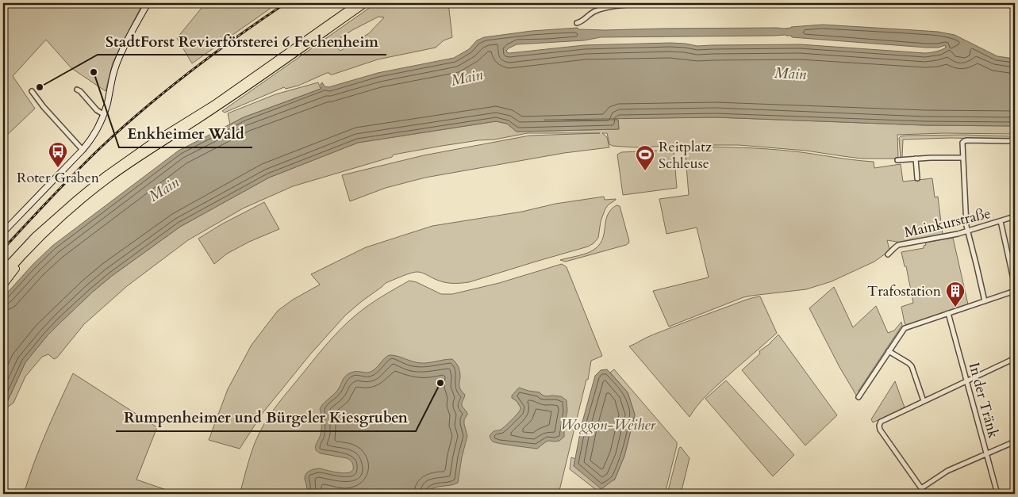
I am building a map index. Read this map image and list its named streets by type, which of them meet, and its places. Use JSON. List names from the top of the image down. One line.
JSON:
{"streets":{"street":["Mainkurstraße","In der Tränk"]},"water":["Main","Woggon-Weiher"],"places":{"other":["Enkheimer Wald","StadtForst Revierförsterei 6 Fechenheim","Rumpenheimer und Bürgeler Kiesgruben"],"bus stop":["Roter Graben"],"sports":["Reitplatz Schleuse"],"building":["Trafostation"]}}
